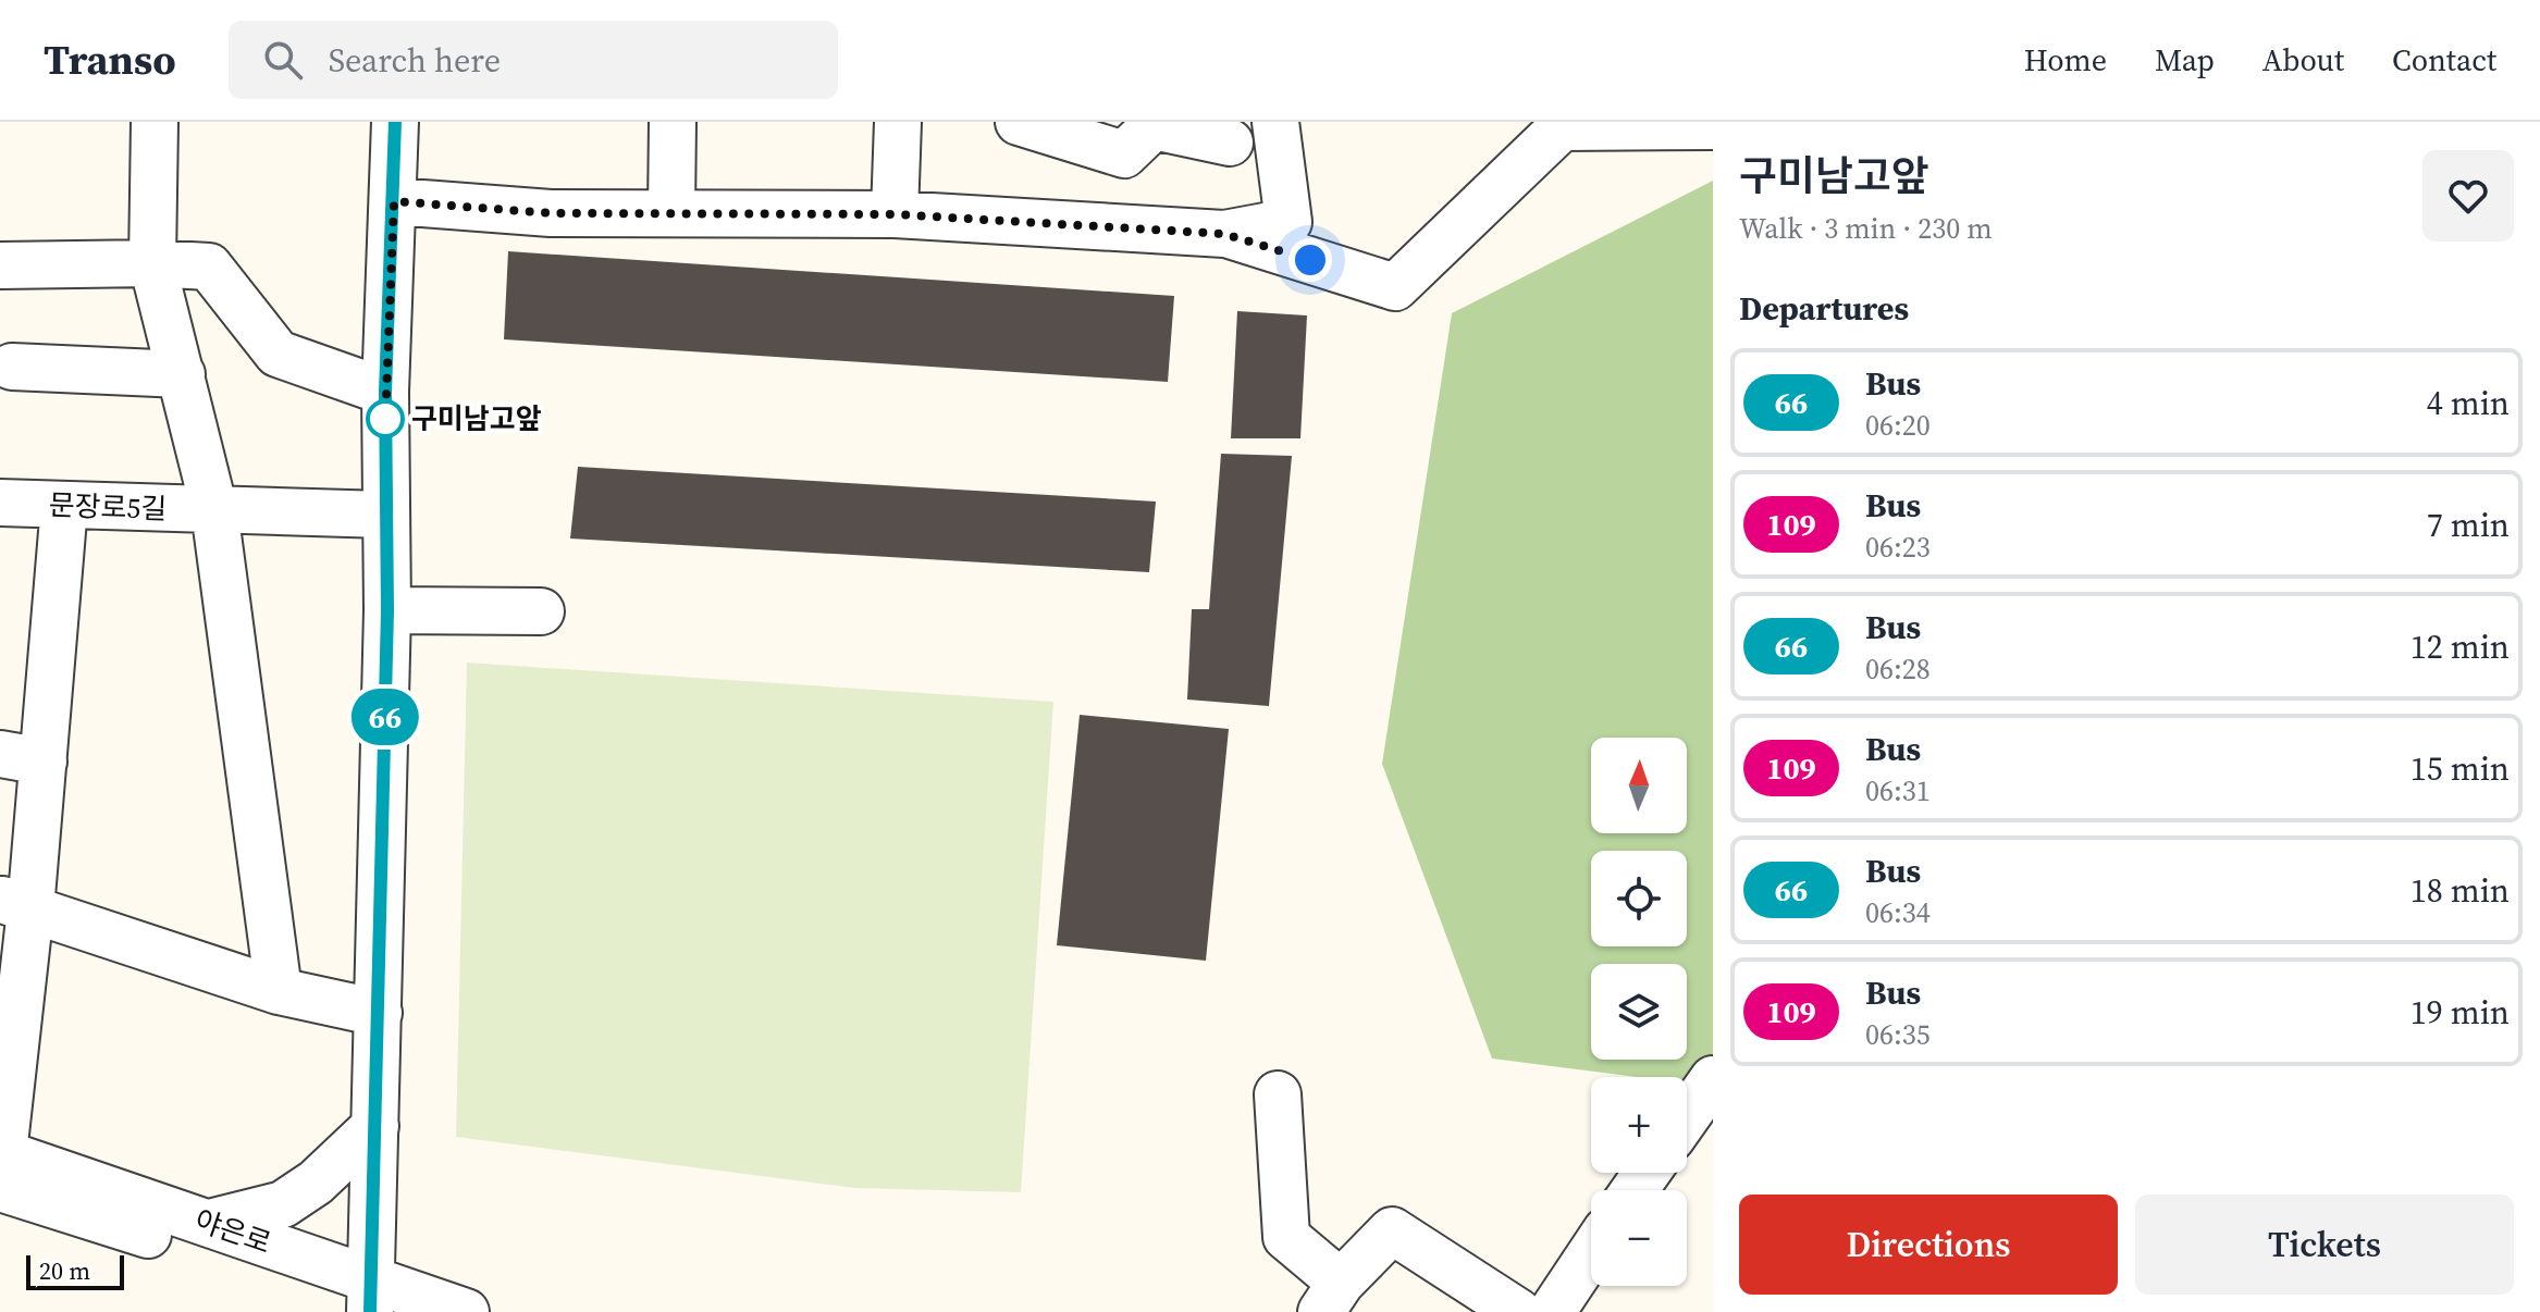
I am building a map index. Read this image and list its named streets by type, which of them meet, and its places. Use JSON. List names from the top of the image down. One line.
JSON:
{"streets":{"street":["문장로5길","야은로"]},"places":["구미남고앞"],"lines":["bus line 66"],"scale_bar":"20 m","north":"top","page":{"header":"Transo","search":"Search here","nav":["Home","Map","About","Contact"],"on_map":"66","heading":[["구미남고앞","Walk · 3 min · 230 m"],"Departures"],"list":[{"mark":"66","name":"Bus","note":"06:20","value":"4 min"},{"mark":"109","name":"Bus","note":"06:23","value":"7 min"},{"mark":"66","name":"Bus","note":"06:28","value":"12 min"},{"mark":"109","name":"Bus","note":"06:31","value":"15 min"},{"mark":"66","name":"Bus","note":"06:34","value":"18 min"},{"mark":"109","name":"Bus","note":"06:35","value":"19 min"}],"map_buttons":["+","−"],"buttons":["Directions","Tickets"],"scale":"20 m"}}
